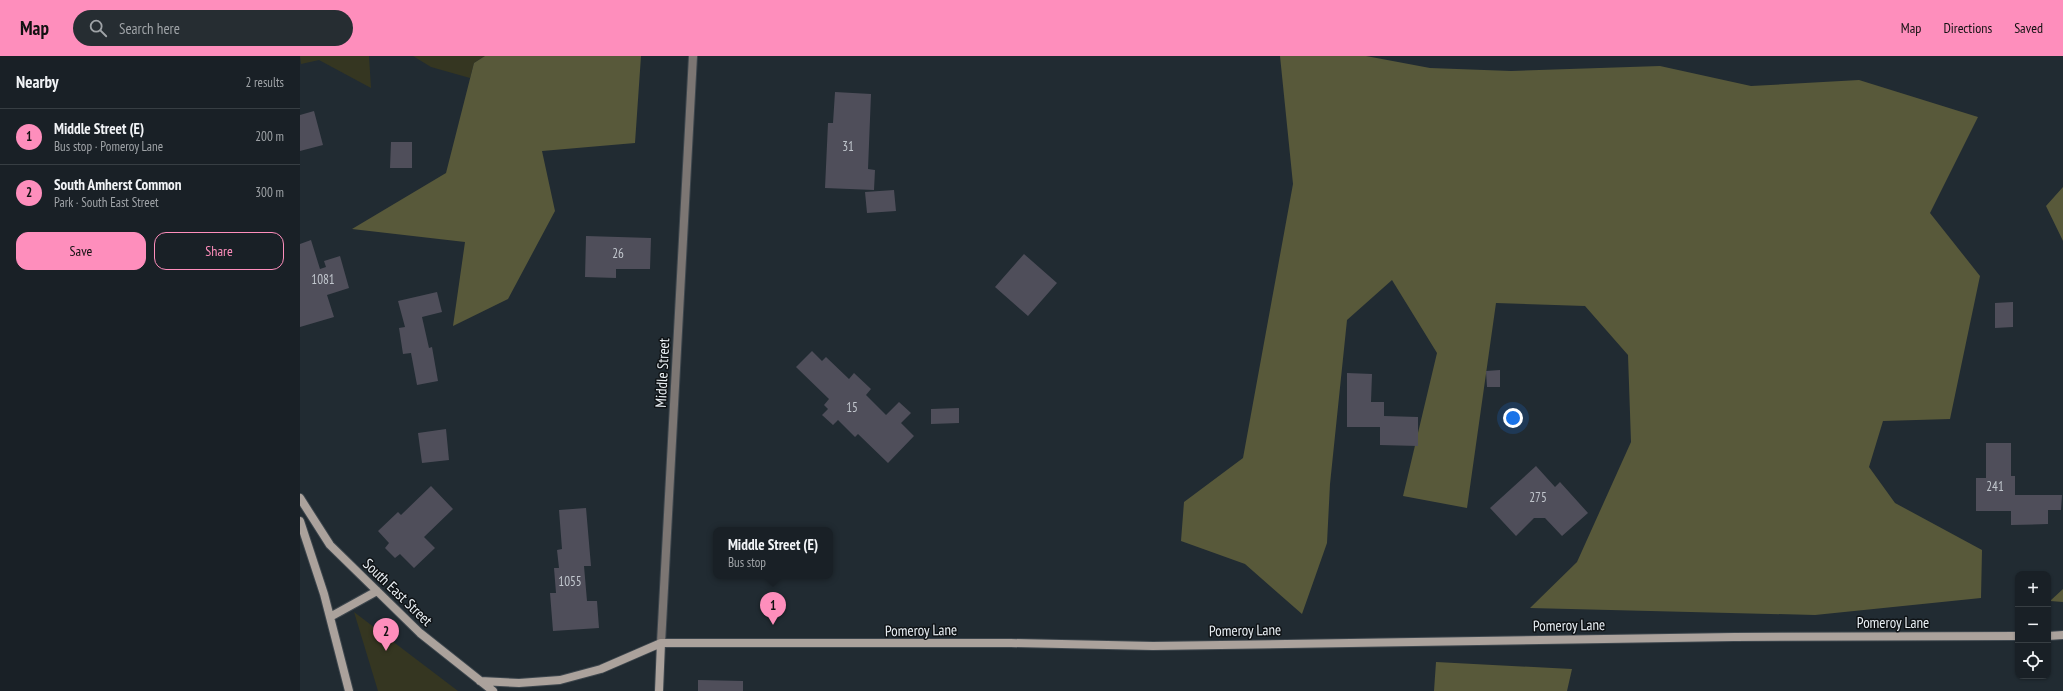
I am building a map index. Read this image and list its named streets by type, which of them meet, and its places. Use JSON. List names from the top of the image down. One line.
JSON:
{"streets":{"street":["Middle Street","South East Street","Pomeroy Lane"]},"crossings":[["Middle Street","Pomeroy Lane"],["South East Street","Pomeroy Lane"]],"house_numbers":["31","26","1081","15","241","275","1055"],"page":{"header":"Map","search":"Search here","nav":["Map","Directions","Saved"],"heading":["Nearby","2 results"],"list":[{"mark":"1","name":"Middle Street (E)","note":"Bus stop · Pomeroy Lane","value":"200 m"},{"mark":"2","name":"South Amherst Common","note":"Park · South East Street","value":"300 m"}],"buttons":["Save","Share"],"popup":["Middle Street (E)","Bus stop"],"map_buttons":["+","−"],"pins":["1","2"]}}
